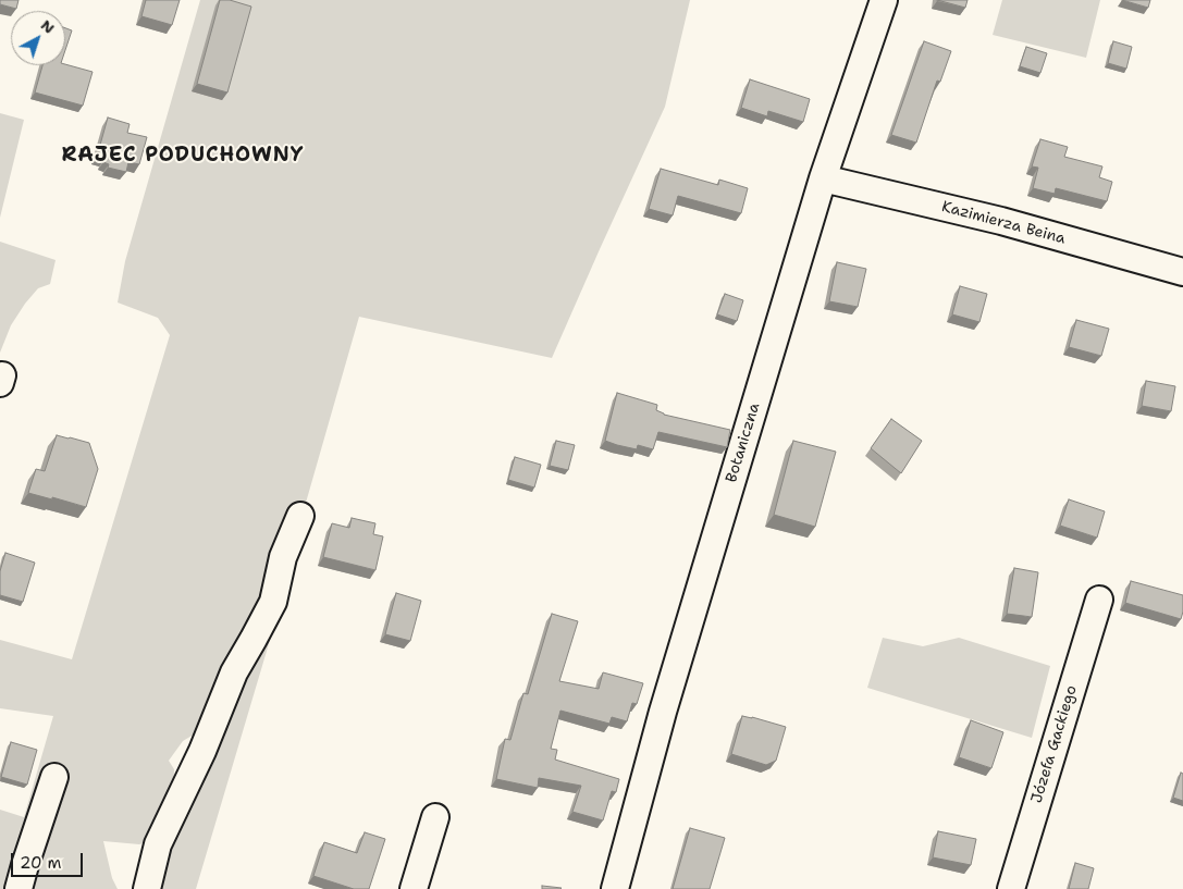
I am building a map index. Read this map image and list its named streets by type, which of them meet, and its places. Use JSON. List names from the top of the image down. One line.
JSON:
{"streets":{"street":["Kazimierza Beina","Botaniczna","Józefa Gackiego"]},"crossings":[["Kazimierza Beina","Botaniczna"]],"districts":["RAJEC PODUCHOWNY"],"scale_bar":"20 m","north":"top right"}
